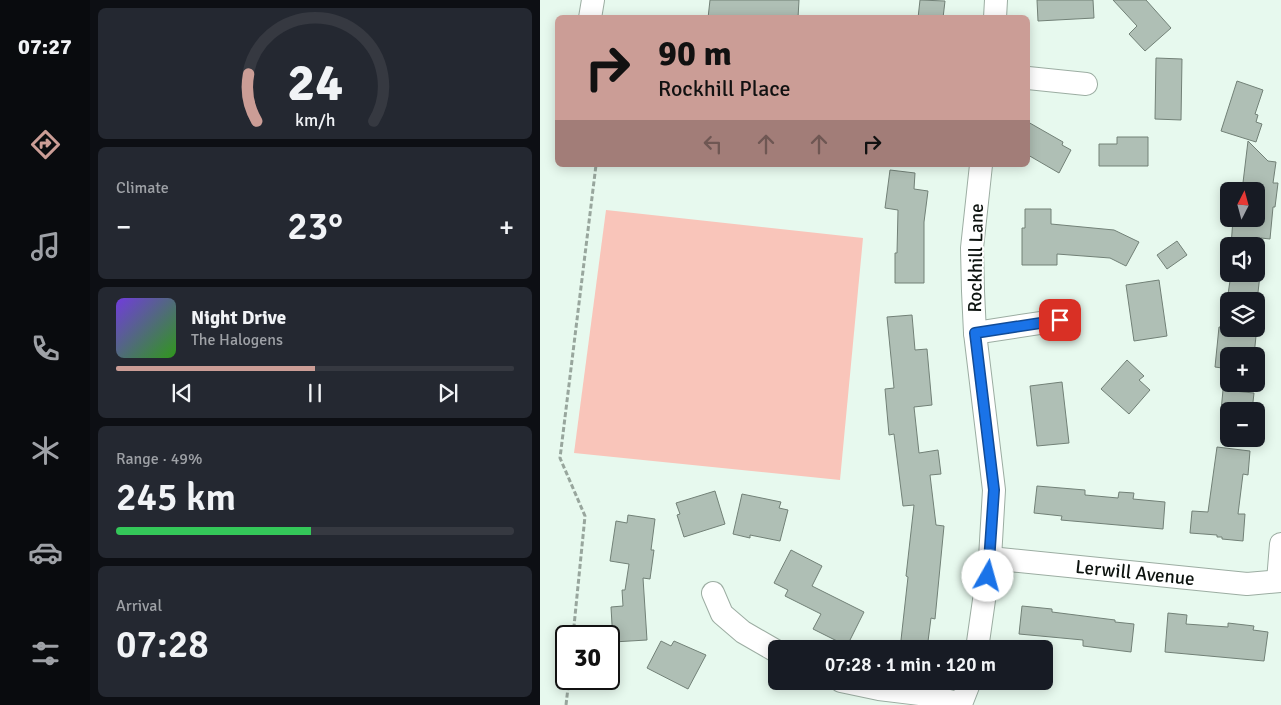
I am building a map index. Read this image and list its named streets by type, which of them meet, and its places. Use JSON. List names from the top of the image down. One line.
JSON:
{"streets":{"street":["Rockhill Lane","Lerwill Avenue"]},"crossings":[["Rockhill Lane","Lerwill Avenue"]],"north":"top","page":{"tabs":"07:27","turn":["90 m","Rockhill Place"],"tile":["Climate",["Range · 49%","245 km"],["Arrival","07:28"]],"map_buttons":["+","−"],"heat":["−","23°","+"],"song":["Night Drive","The Halogens"],"limit":"30","trip":"07:28 · 1 min · 120 m","gauge":["24","km/h"]}}
